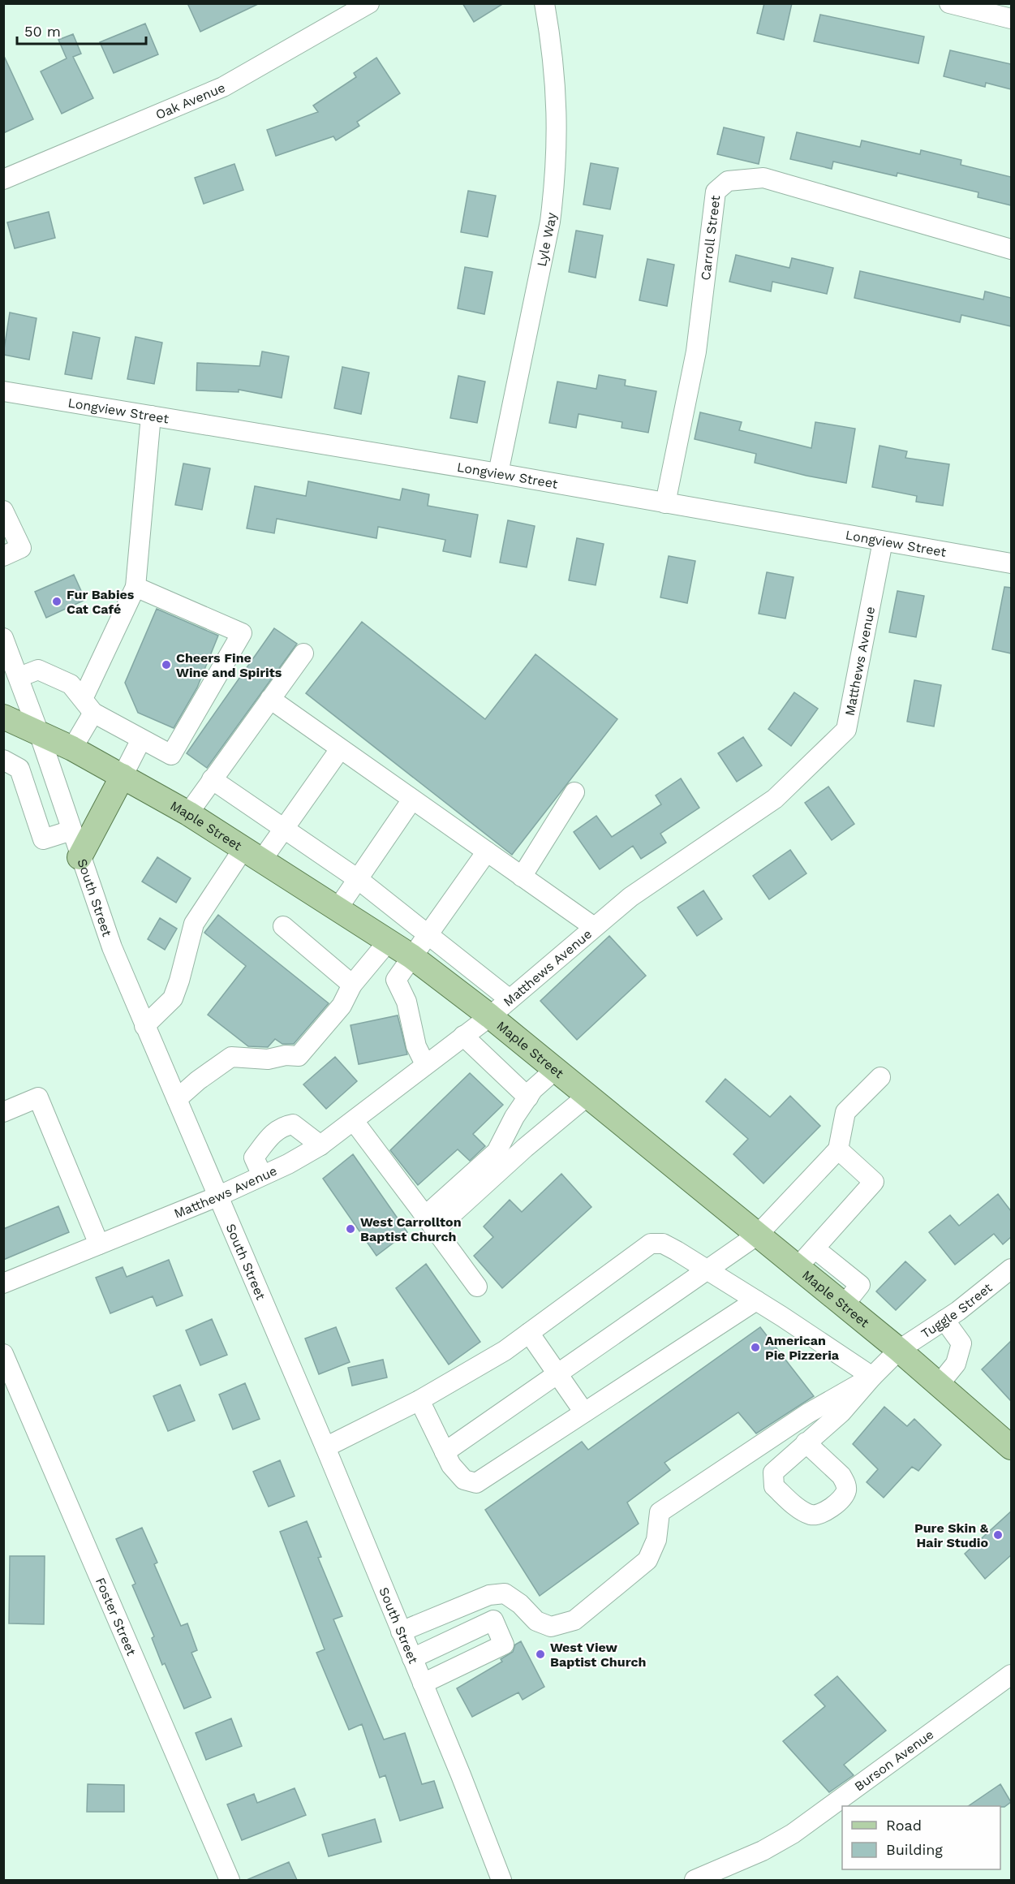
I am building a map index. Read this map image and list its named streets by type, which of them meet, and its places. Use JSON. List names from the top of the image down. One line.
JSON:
{"streets":{"main road":["Maple Street"],"street":["Oak Avenue","Carroll Street","Lyle Way","Longview Street","Matthews Avenue","South Street","Tuggle Street","Foster Street","Burson Avenue"]},"crossings":[["Carroll Street","Longview Street"],["Lyle Way","Longview Street"],["Longview Street","Matthews Avenue"],["Matthews Avenue","Maple Street"],["Matthews Avenue","South Street"],["Maple Street","South Street"],["Maple Street","Tuggle Street"]],"places":["Fur Babies Cat Café","Cheers Fine Wine and Spirits","West Carrollton Baptist Church","American Pie Pizzeria","Pure Skin & Hair Studio","West View Baptist Church"],"legend":["Road","Building"],"scale_bar":"50 m"}
